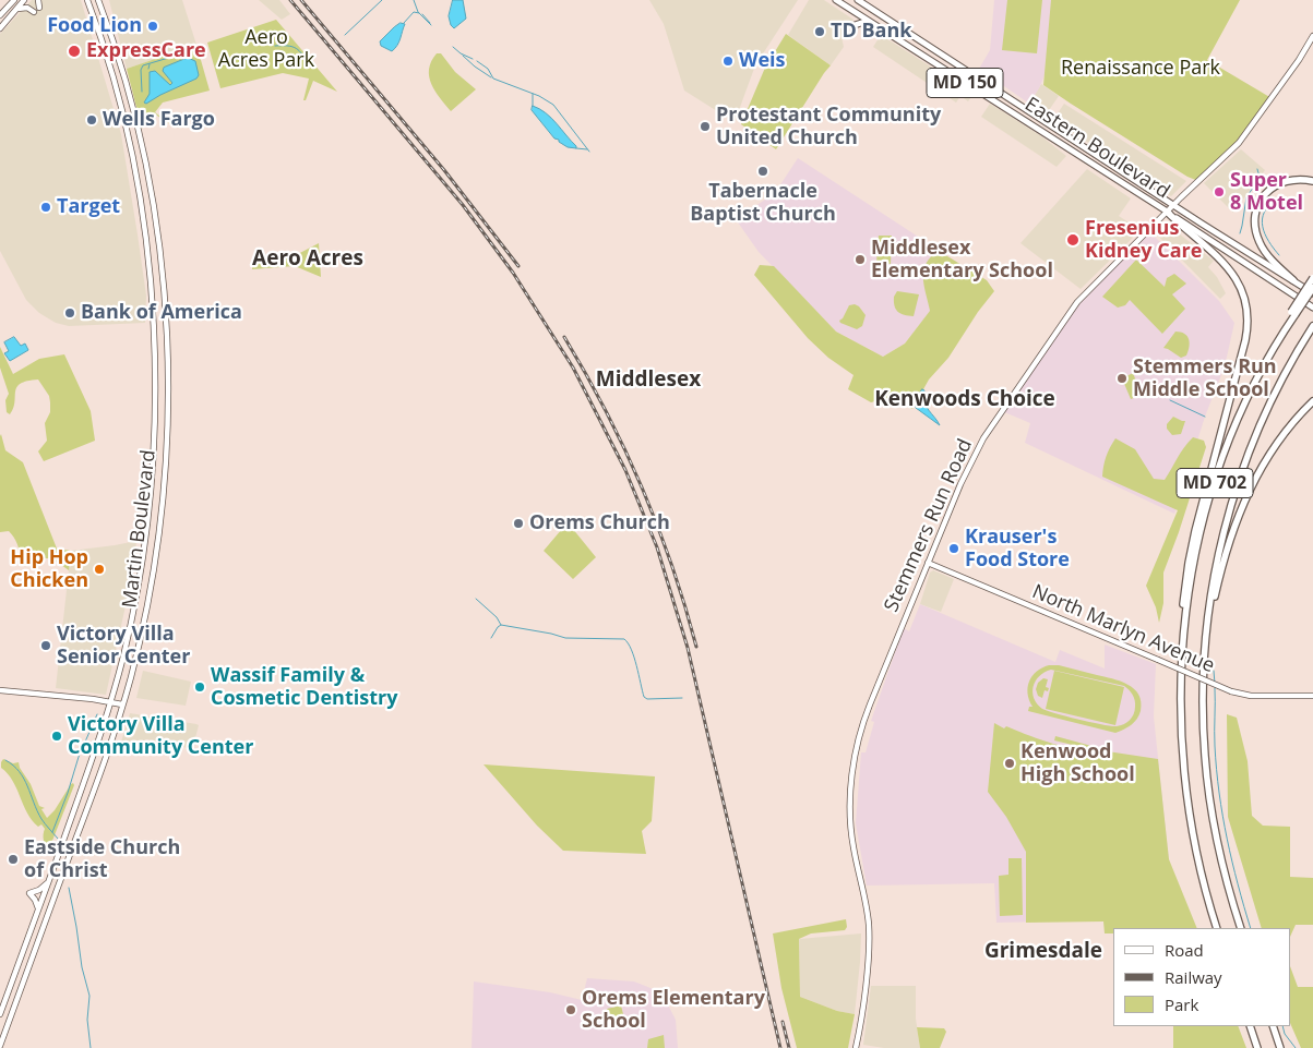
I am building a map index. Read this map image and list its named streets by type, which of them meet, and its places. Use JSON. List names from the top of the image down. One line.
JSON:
{"streets":{"highway":["MD 702"],"main road":["MD 150","Eastern Boulevard","Stemmers Run Road","Martin Boulevard","North Marlyn Avenue"]},"crossings":[["Eastern Boulevard","Stemmers Run Road"],["Stemmers Run Road","North Marlyn Avenue"]],"districts":["Aero Acres","Middlesex","Kenwoods Choice","Grimesdale"],"parks":["Aero Acres Park","Renaissance Park"],"places":["Food Lion","TD Bank","ExpressCare","Weis","Wells Fargo","Protestant Community United Church","Tabernacle Baptist Church","Super 8 Motel","Target","Fresenius Kidney Care","Middlesex Elementary School","Bank of America","Stemmers Run Middle School","Orems Church","Krauser's Food Store","Hip Hop Chicken","Victory Villa Senior Center","Wassif Family & Cosmetic Dentistry","Victory Villa Community Center","Kenwood High School","Eastside Church of Christ","Orems Elementary School"],"legend":["Road","Railway","Park"]}
